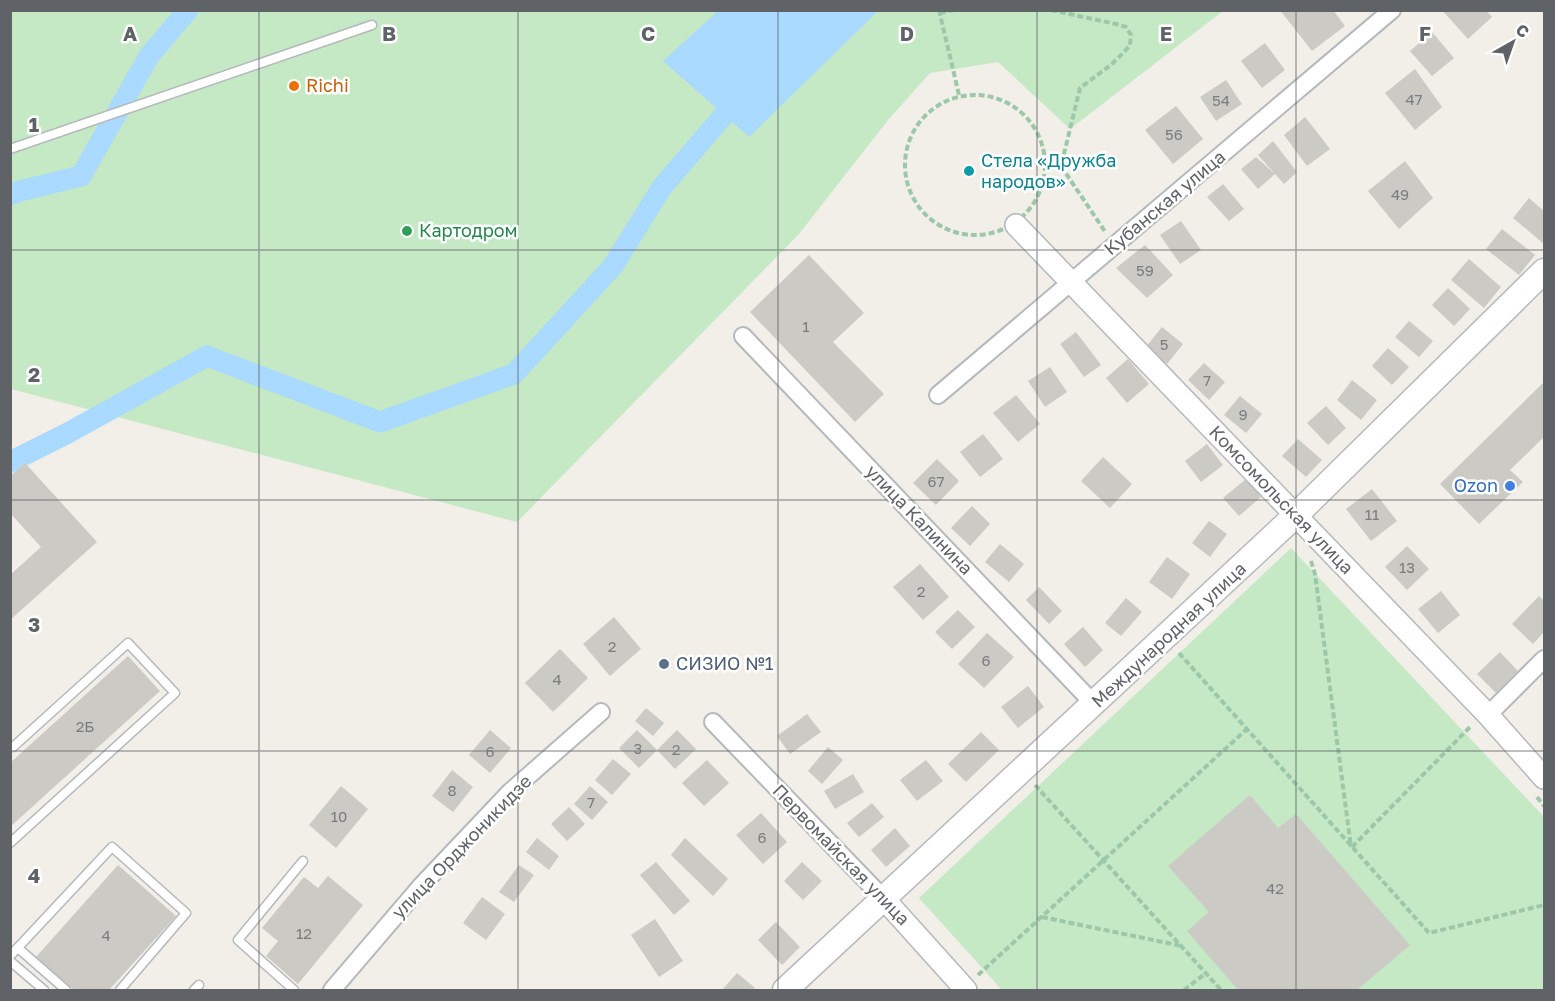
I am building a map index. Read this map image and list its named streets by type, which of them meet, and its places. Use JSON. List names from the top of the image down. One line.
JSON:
{"streets":{"main road":["Международная улица"],"street":["Кубанская улица","Комсомольская улица","улица Калинина","улица Орджоникидзе","Первомайская улица"]},"crossings":[["Кубанская улица","Комсомольская улица"],["Комсомольская улица","Международная улица"],["улица Калинина","Международная улица"],["Международная улица","Первомайская улица"]],"places":["Richi","Стела «Дружба народов»","Картодром","Ozon","СИЗИО №1"],"house_numbers":["47","54","56","49","59","1","5","7","9","67","11","13","2","2","6","4","2Б","3","2","6","8","7","10","6","42","12","4"],"north":"top right","grid":{"columns":["A","B","C","D","E","F"],"rows":["1","2","3","4"]}}
